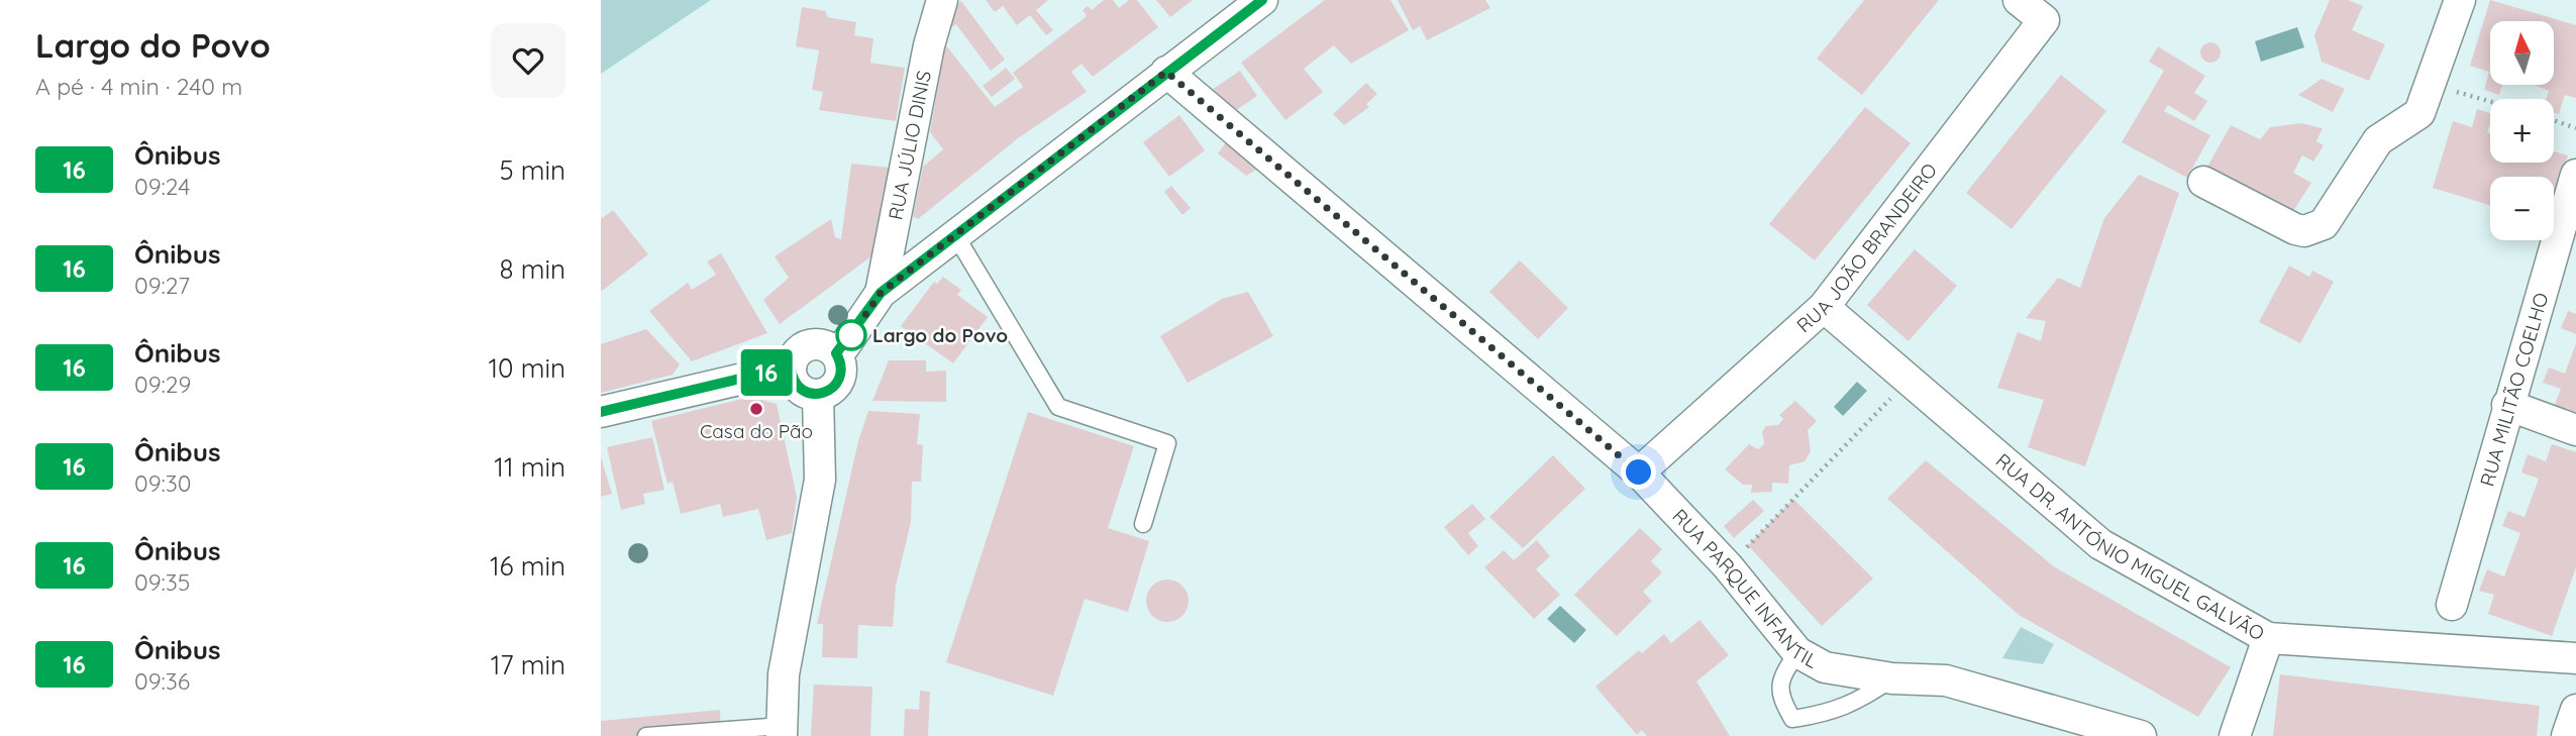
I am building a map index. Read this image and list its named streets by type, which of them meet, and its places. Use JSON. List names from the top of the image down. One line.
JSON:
{"streets":{"street":["RUA JÚLIO DINIS","RUA JOÃO BRANDEIRO","RUA MILITÃO COELHO","RUA DR. ANTÓNIO MIGUEL GALVÃO","RUA PARQUE INFANTIL"]},"crossings":[["RUA JOÃO BRANDEIRO","RUA DR. ANTÓNIO MIGUEL GALVÃO"],["RUA JOÃO BRANDEIRO","RUA PARQUE INFANTIL"]],"places":["Largo do Povo","Casa do Pão"],"lines":["bus line 16"],"north":"top","page":{"heading":["Largo do Povo","A pé · 4 min · 240 m"],"on_map":"16","map_buttons":["+","−"],"list":[{"mark":"16","name":"Ônibus","note":"09:24","value":"5 min"},{"mark":"16","name":"Ônibus","note":"09:27","value":"8 min"},{"mark":"16","name":"Ônibus","note":"09:29","value":"10 min"},{"mark":"16","name":"Ônibus","note":"09:30","value":"11 min"},{"mark":"16","name":"Ônibus","note":"09:35","value":"16 min"},{"mark":"16","name":"Ônibus","note":"09:36","value":"17 min"}]}}
